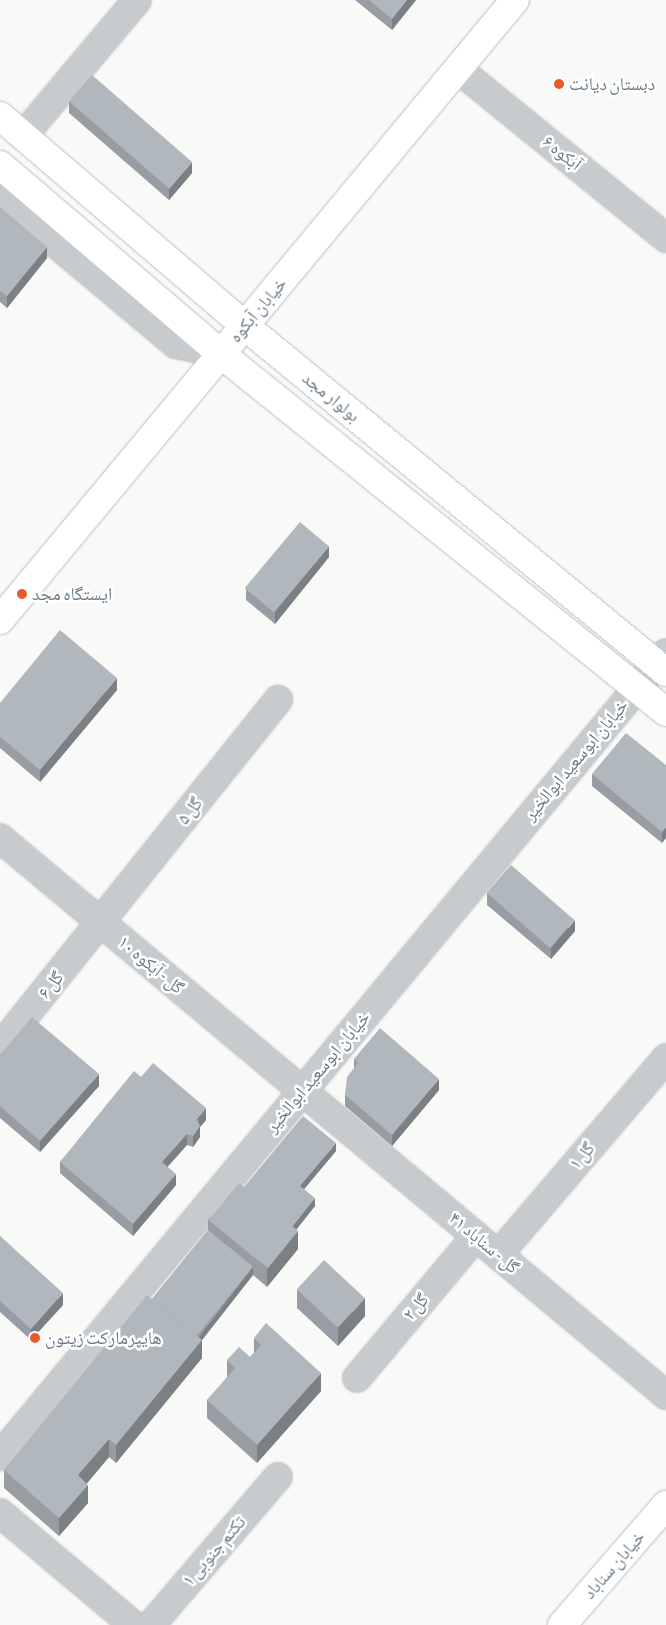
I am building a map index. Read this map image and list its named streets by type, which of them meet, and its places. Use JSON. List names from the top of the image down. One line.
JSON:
{"streets":{"main road":["خیابان آبکوه","بولوار مجد","خیابان سناباد"],"street":["آبکوه ۶","خیابان ابوسعید ابوالخیر","گل ۵","گل - آبکوه ۱۰","گل ۶","گل ۱","گل - سناباد ۴۱","گل ۲","تکتم جنوبی ۱"]},"crossings":[["آبکوه ۶","خیابان آبکوه"],["خیابان آبکوه","بولوار مجد"],["بولوار مجد","خیابان ابوسعید ابوالخیر"],["خیابان ابوسعید ابوالخیر","گل - آبکوه ۱۰"],["خیابان ابوسعید ابوالخیر","گل - سناباد ۴۱"],["گل ۵","گل - آبکوه ۱۰"],["گل ۵","گل ۶"],["گل - آبکوه ۱۰","گل ۶"],["گل - آبکوه ۱۰","گل - سناباد ۴۱"],["گل ۱","گل - سناباد ۴۱"],["گل - سناباد ۴۱","گل ۲"]],"places":["دبستان دیانت","ایستگاه مجد","هایپرمارکت زیتون"]}
